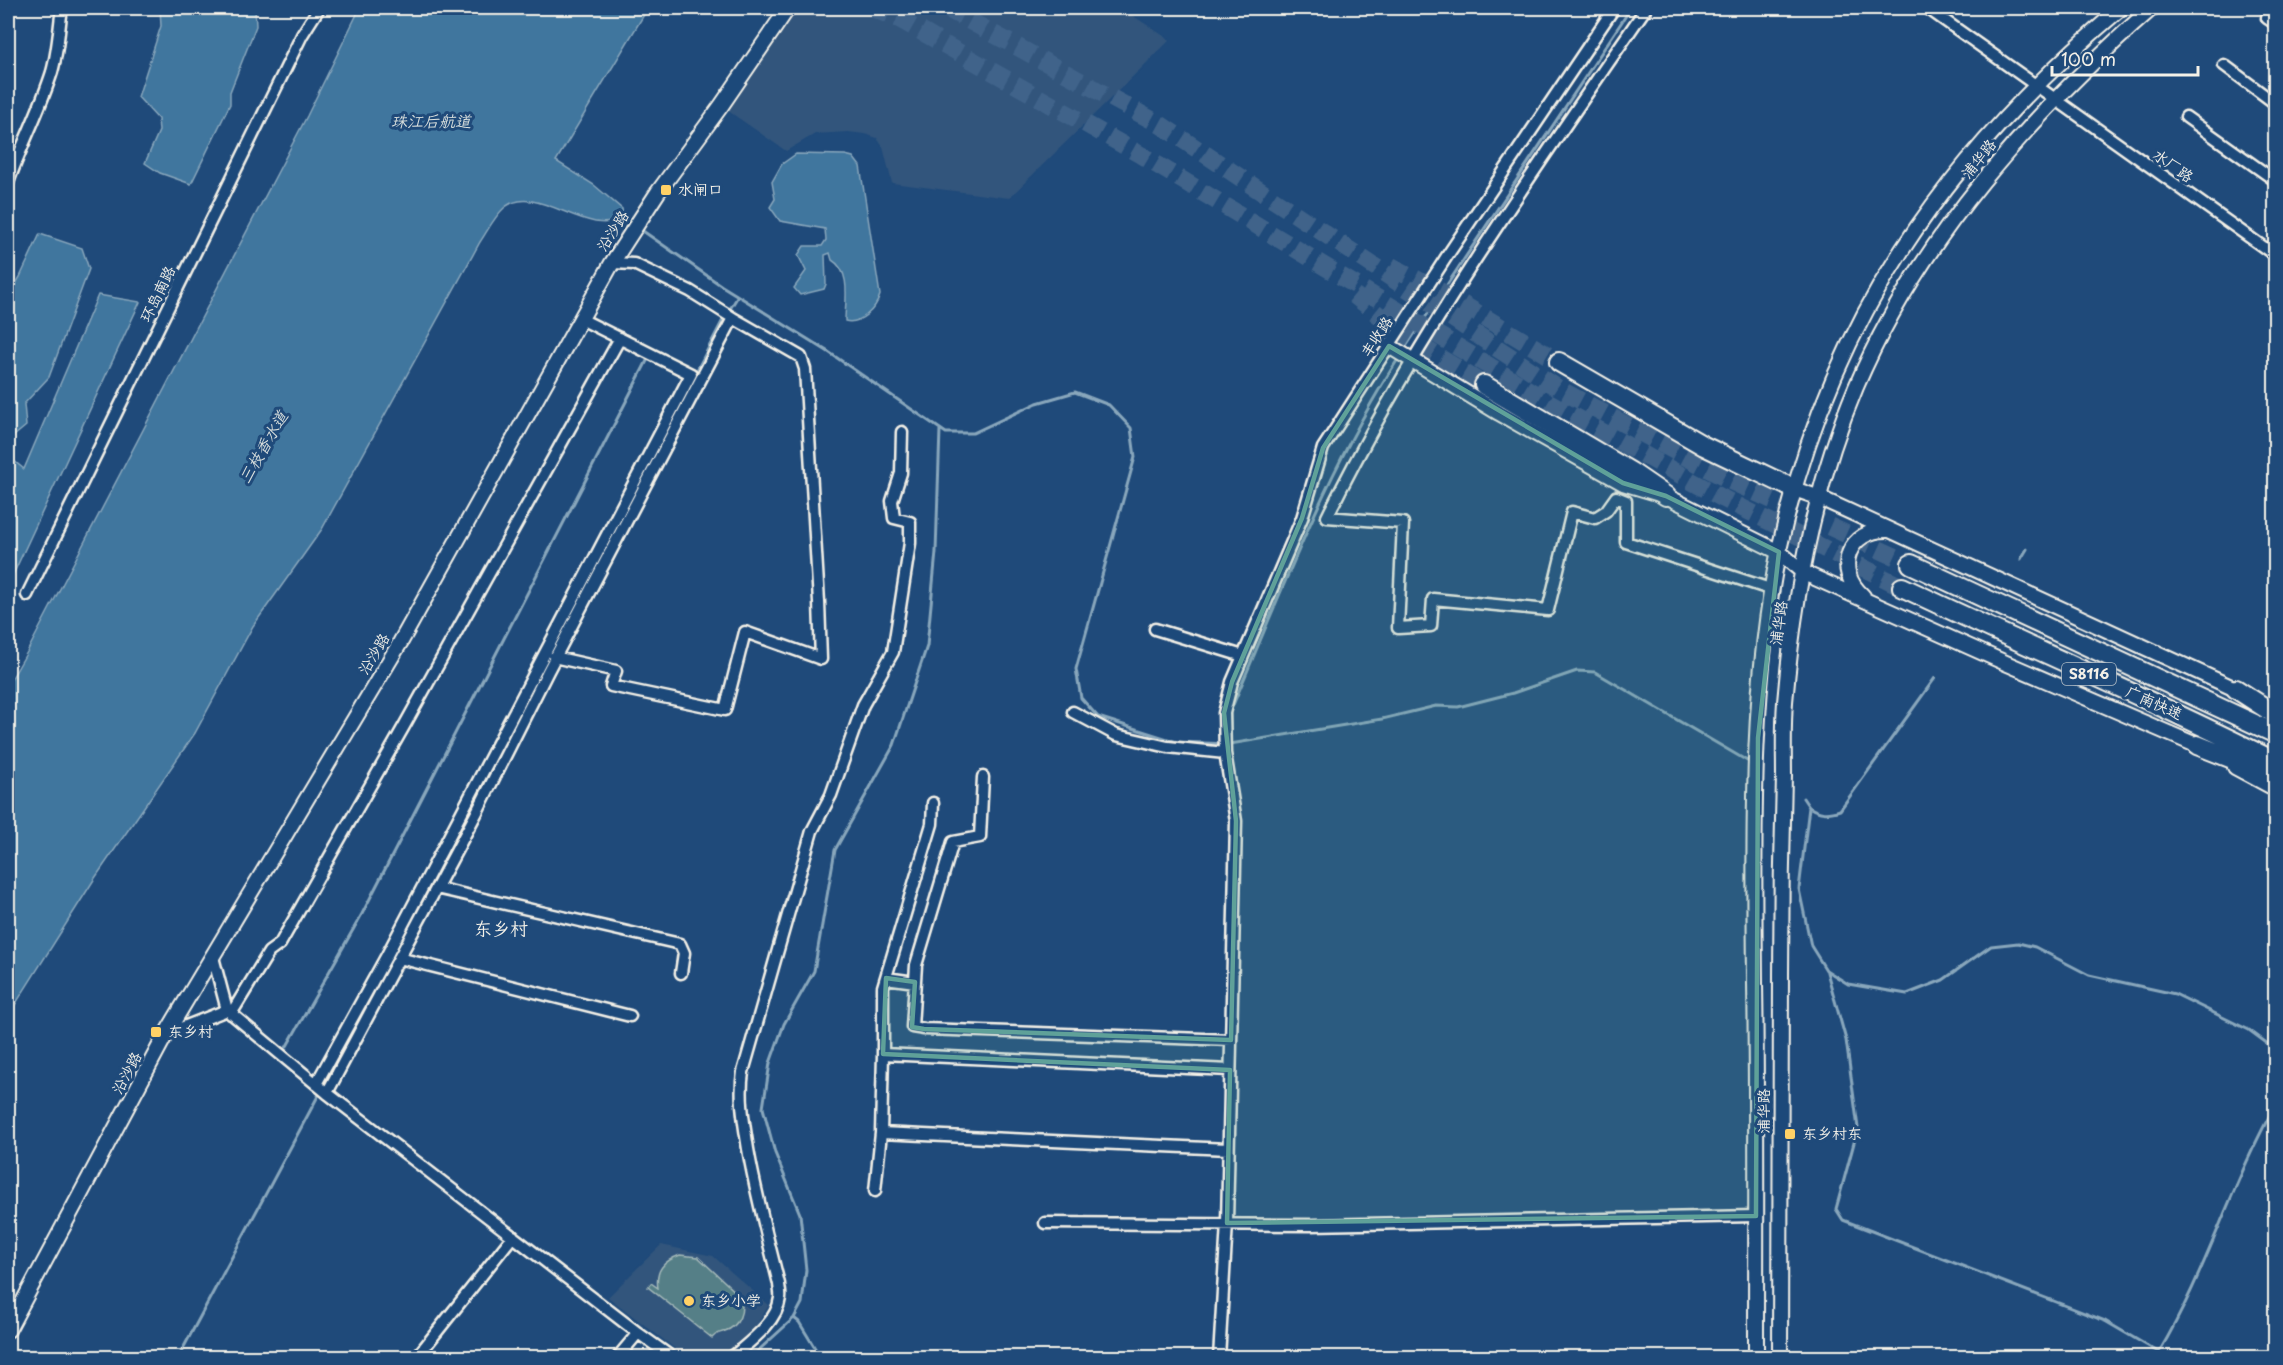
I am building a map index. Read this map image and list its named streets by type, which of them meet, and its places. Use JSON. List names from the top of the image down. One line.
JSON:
{"streets":{"highway":["S8116","广南快速"],"main road":["浦华路","沿沙路"],"street":["水厂路","环岛南路","丰收路"]},"crossings":[["浦华路","水厂路"]],"districts":["东乡村"],"water":["珠江后航道","三枝香水道"],"places":{"transit":["水闸口","东乡村","东乡村东"],"other":["东乡小学"]},"scale_bar":"100 m"}
